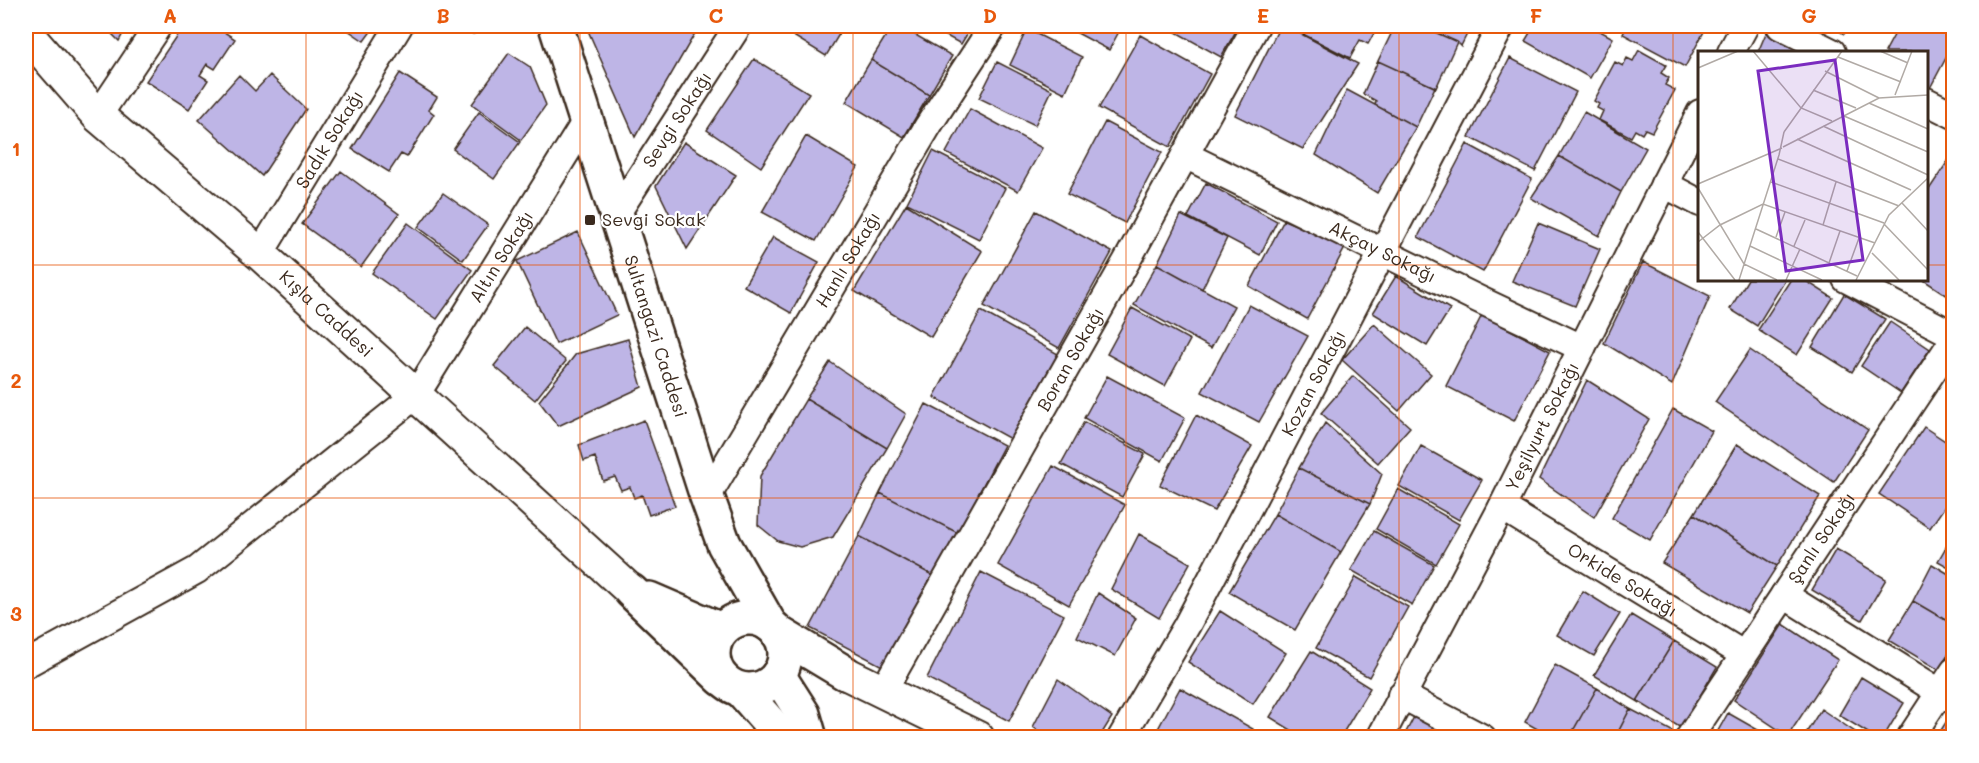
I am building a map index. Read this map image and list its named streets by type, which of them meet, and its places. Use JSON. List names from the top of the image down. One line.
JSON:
{"streets":{"main road":["Kışla Caddesi","Sultangazi Caddesi"],"street":["Sevgi Sokağı","Sadık Sokağı","Akçay Sokağı","Altın Sokağı","Hanlı Sokağı","Boran Sokağı","Kozan Sokağı","Yeşilyurt Sokağı","Şanlı Sokağı","Orkide Sokağı"]},"crossings":[["Sevgi Sokağı","Sultangazi Caddesi"],["Sadık Sokağı","Kışla Caddesi"],["Akçay Sokağı","Boran Sokağı"],["Akçay Sokağı","Kozan Sokağı"],["Akçay Sokağı","Yeşilyurt Sokağı"],["Altın Sokağı","Kışla Caddesi"],["Altın Sokağı","Sultangazi Caddesi"],["Hanlı Sokağı","Sultangazi Caddesi"],["Kışla Caddesi","Sultangazi Caddesi"],["Yeşilyurt Sokağı","Orkide Sokağı"],["Şanlı Sokağı","Orkide Sokağı"]],"places":{"transit":["Sevgi Sokak"]},"grid":{"columns":["A","B","C","D","E","F","G"],"rows":["1","2","3"]}}
